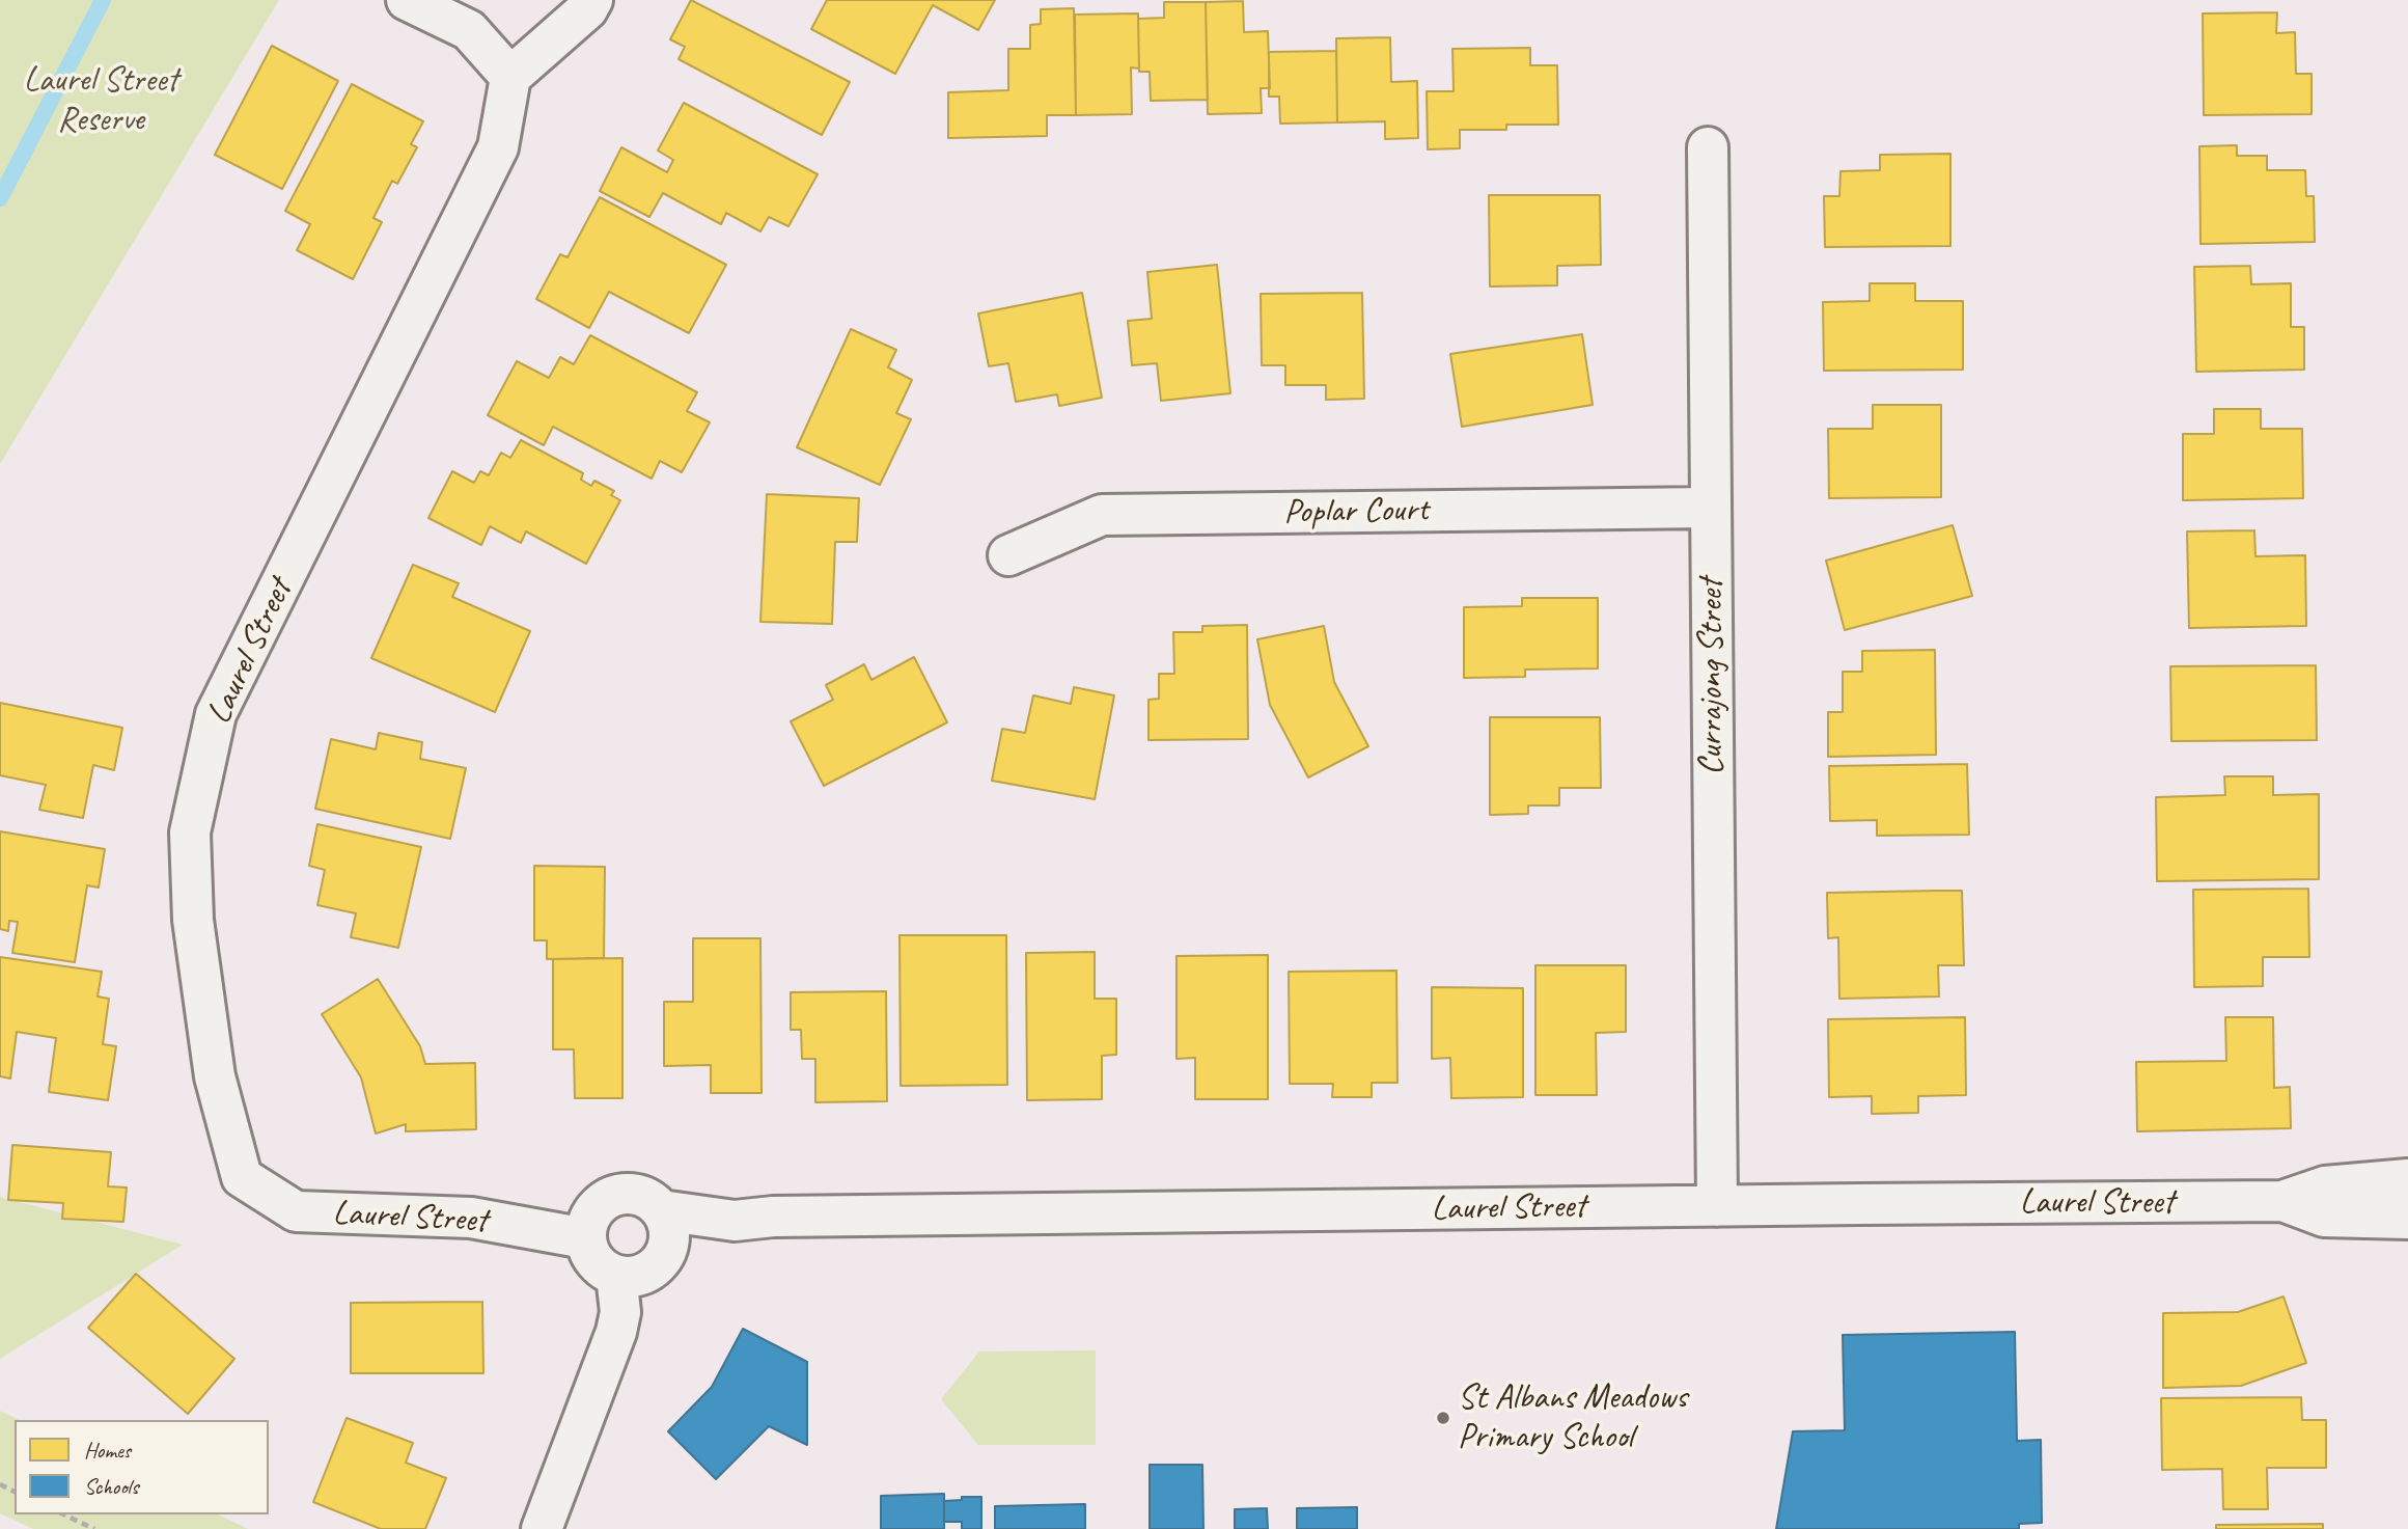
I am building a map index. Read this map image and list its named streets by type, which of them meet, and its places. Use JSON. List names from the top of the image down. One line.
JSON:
{"streets":{"street":["Poplar Court","Laurel Street","Currajong Street"]},"crossings":[["Poplar Court","Currajong Street"],["Laurel Street","Currajong Street"]],"parks":["Laurel Street Reserve"],"places":["St Albans Meadows Primary School"],"legend":["Homes","Schools"]}
